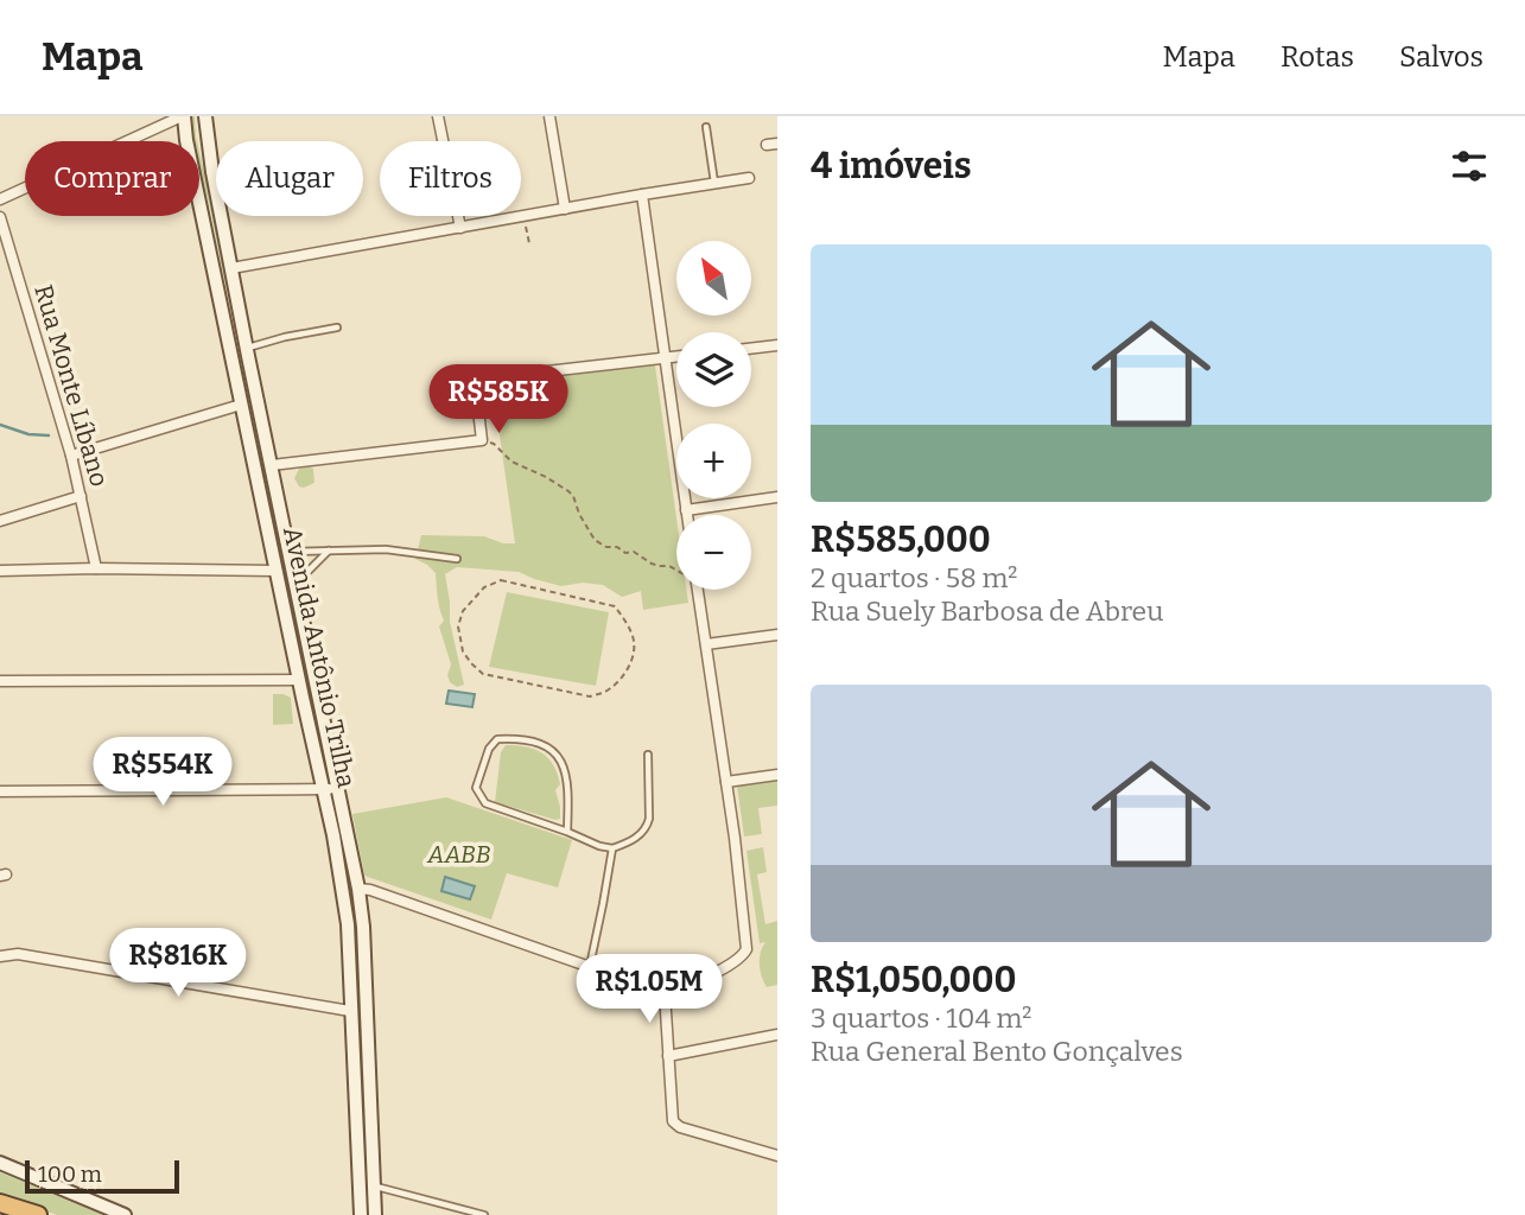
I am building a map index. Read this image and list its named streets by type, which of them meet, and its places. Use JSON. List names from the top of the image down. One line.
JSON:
{"streets":{"main road":["Avenida Antônio Trilha"],"street":["Rua Monte Líbano"]},"parks":["AABB"],"scale_bar":"100 m","north":"top left","page":{"header":"Mapa","nav":["Mapa","Rotas","Salvos"],"heading":"4 imóveis","chip":["Comprar","Alugar","Filtros"],"list":[{"name":"R$585,000","note":"2 quartos · 58 m² · Rua Suely Barbosa de Abreu"},{"name":"R$1,050,000","note":"3 quartos · 104 m² · Rua General Bento Gonçalves"}],"map_buttons":["+","−"],"price":["R$585K","R$554K","R$816K","R$1.05M"],"scale":"100 m"}}
